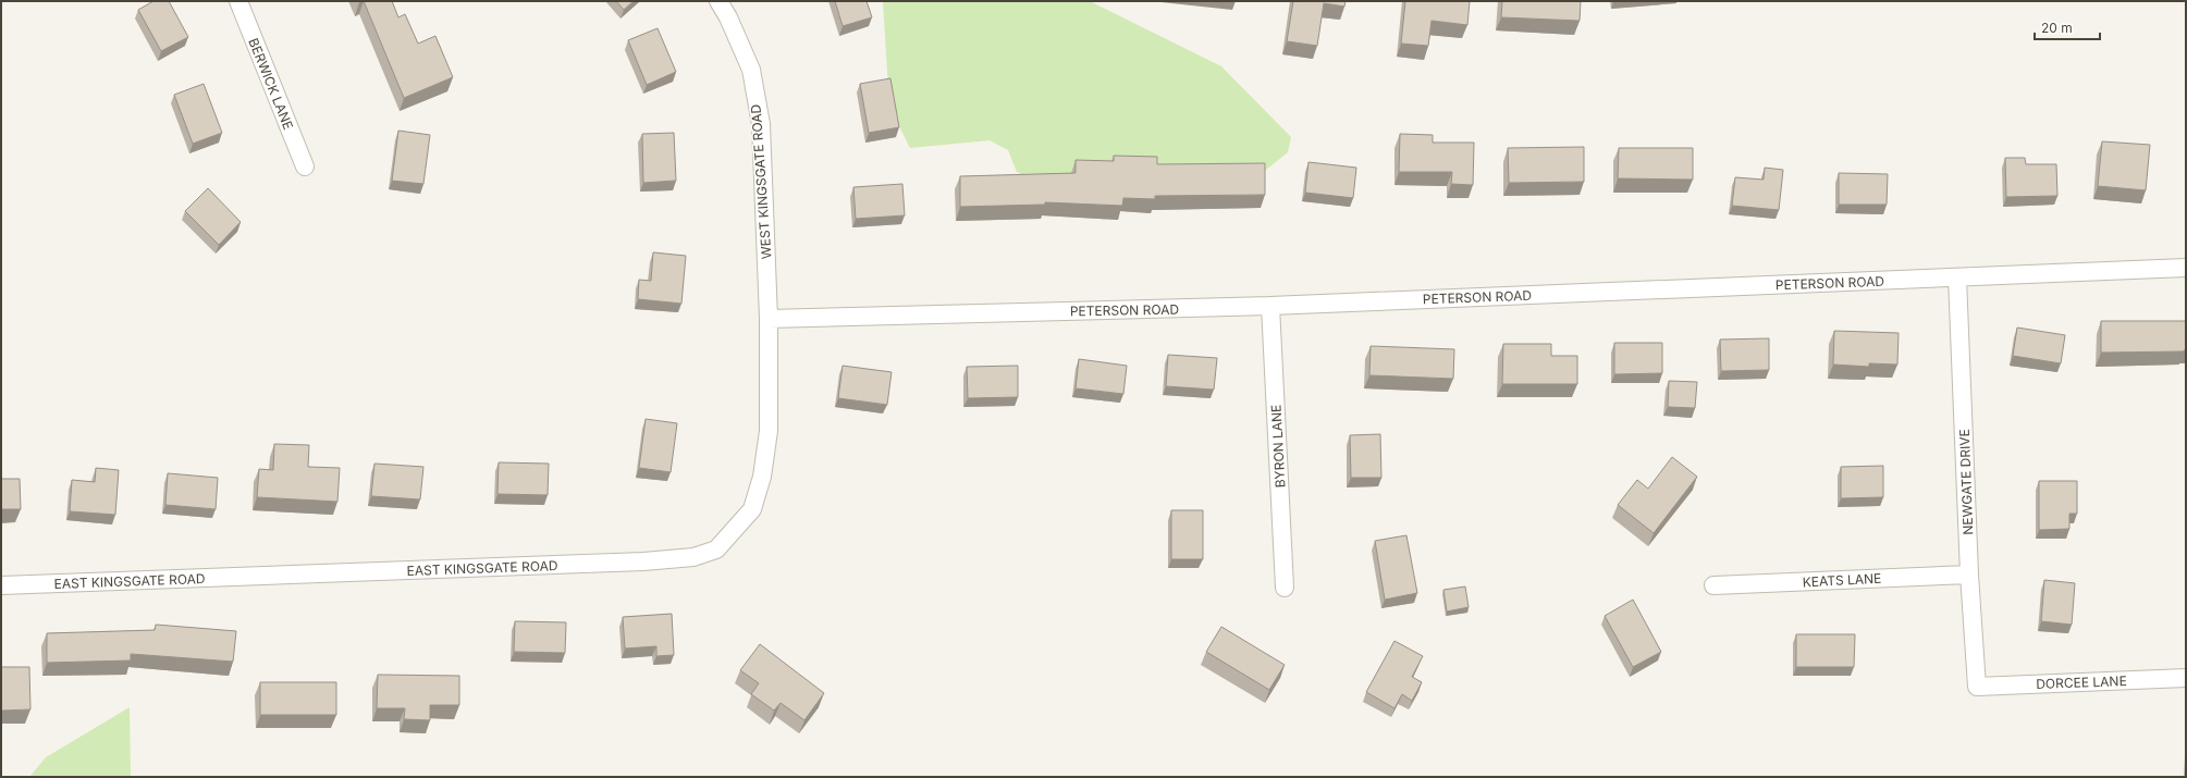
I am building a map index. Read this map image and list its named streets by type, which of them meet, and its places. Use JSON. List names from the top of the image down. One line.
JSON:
{"streets":{"street":["BERWICK LANE","WEST KINGSGATE ROAD","PETERSON ROAD","BYRON LANE","NEWGATE DRIVE","EAST KINGSGATE ROAD","KEATS LANE","DORCEE LANE"]},"crossings":[["WEST KINGSGATE ROAD","PETERSON ROAD"],["WEST KINGSGATE ROAD","EAST KINGSGATE ROAD"],["PETERSON ROAD","BYRON LANE"],["PETERSON ROAD","NEWGATE DRIVE"],["PETERSON ROAD","EAST KINGSGATE ROAD"],["NEWGATE DRIVE","KEATS LANE"],["NEWGATE DRIVE","DORCEE LANE"]],"scale_bar":"20 m"}
